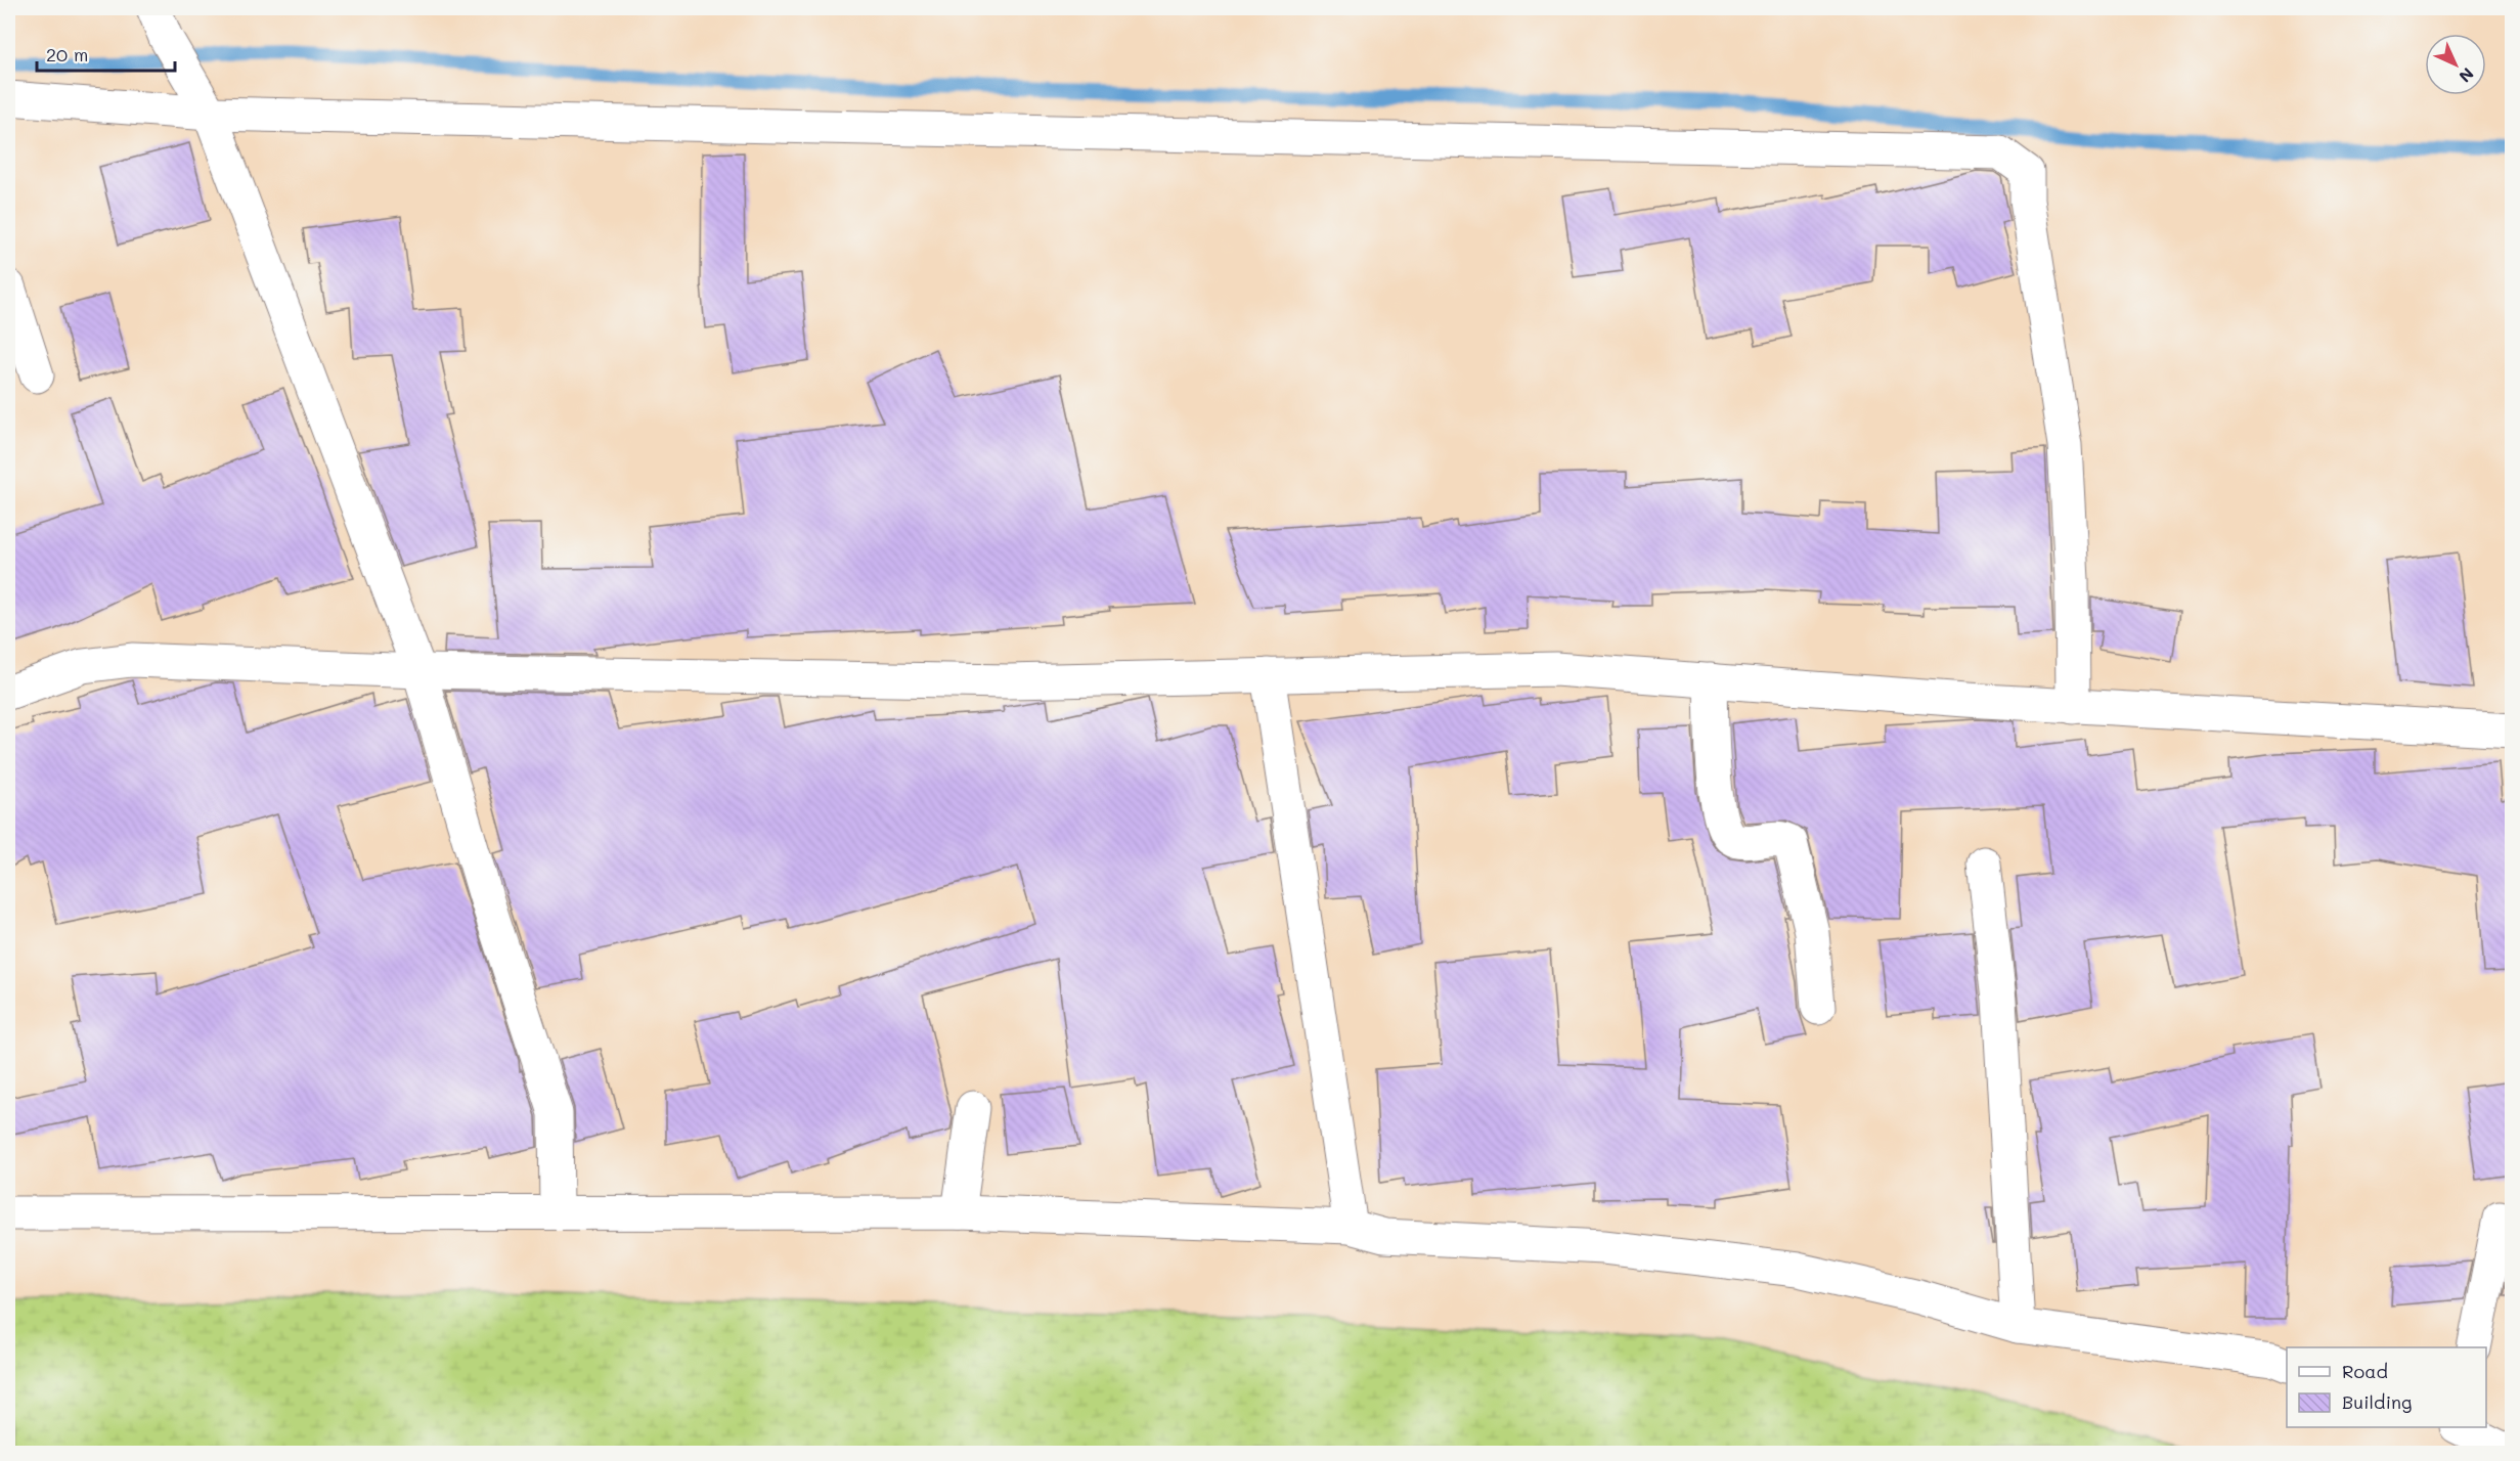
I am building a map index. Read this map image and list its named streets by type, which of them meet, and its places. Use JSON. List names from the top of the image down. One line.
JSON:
{"legend":["Road","Building"],"scale_bar":"20 m","north":"bottom right"}
